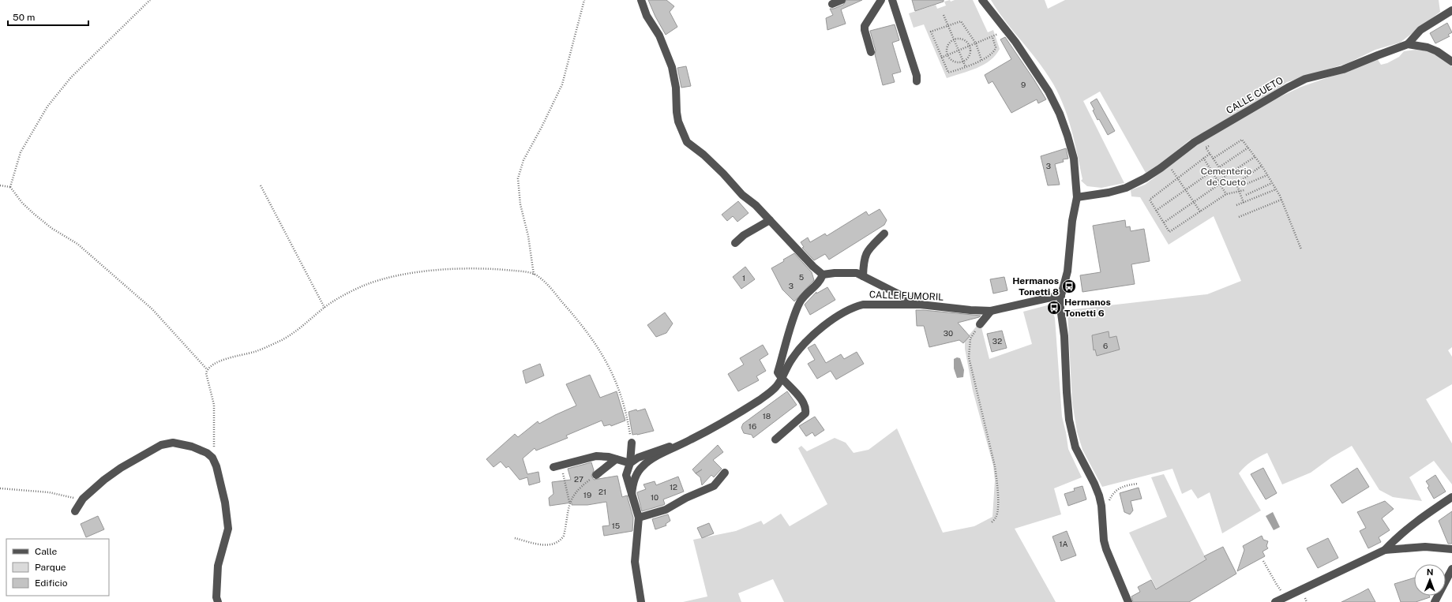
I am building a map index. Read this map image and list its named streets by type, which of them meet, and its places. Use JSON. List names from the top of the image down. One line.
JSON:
{"streets":{"street":["CALLE CUETO","CALLE FUMORIL"]},"parks":["Cementerio de Cueto"],"places":{"bus stop":["Hermanos Tonetti 8","Hermanos Tonetti 6"]},"house_numbers":["9","3","5","1","3","30","32","6","18","16","27","12","21","19","10","15","1A"],"legend":["Calle","Parque","Edificio"],"scale_bar":"50 m","north":"top"}
